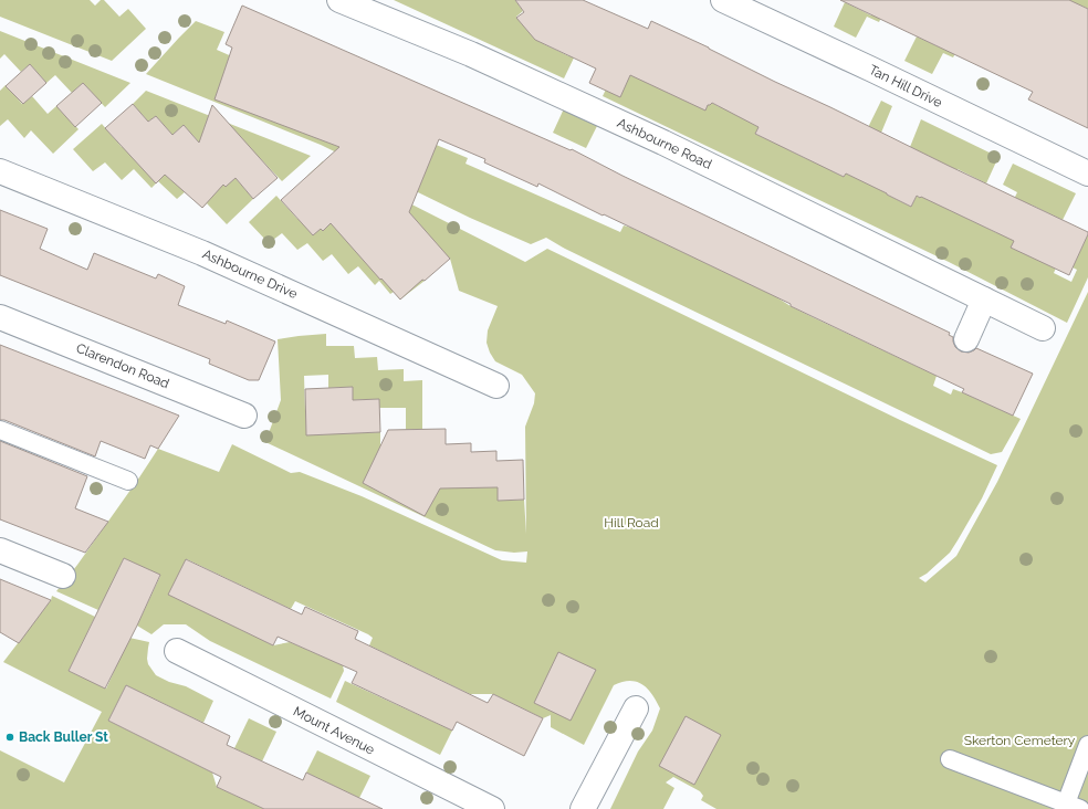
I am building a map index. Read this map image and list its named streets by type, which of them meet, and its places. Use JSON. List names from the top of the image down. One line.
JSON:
{"streets":{"street":["Tan Hill Drive","Ashbourne Road","Ashbourne Drive","Clarendon Road","Mount Avenue"]},"parks":["Hill Road","Skerton Cemetery"],"places":["Back Buller St"]}
